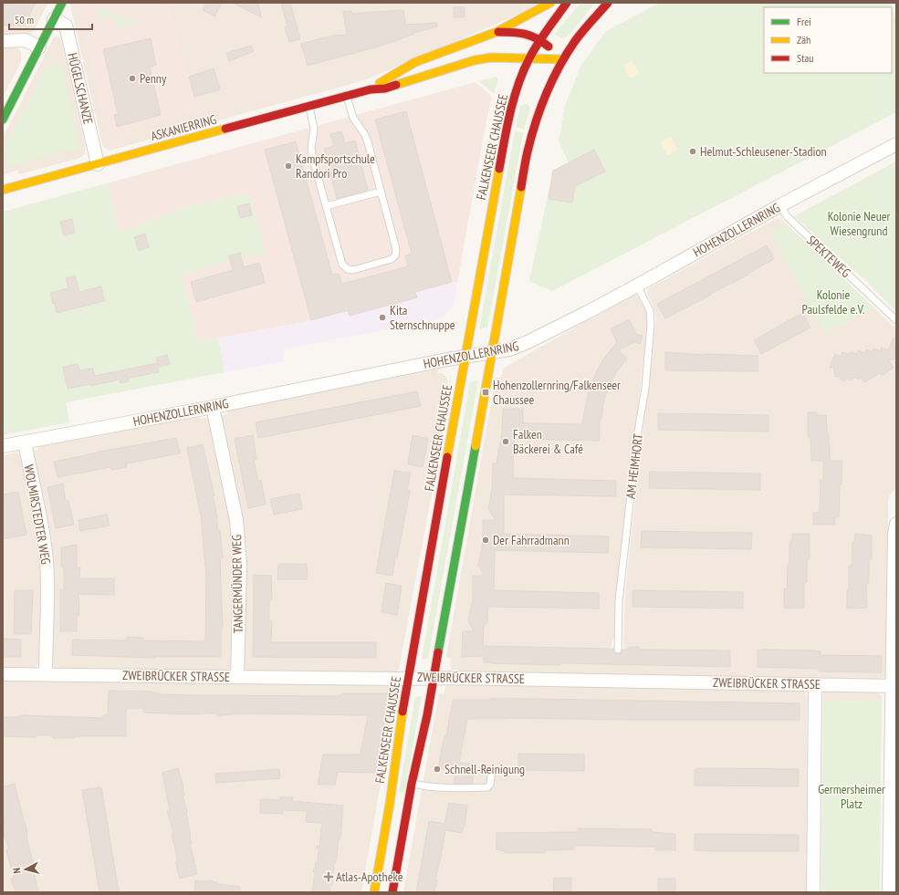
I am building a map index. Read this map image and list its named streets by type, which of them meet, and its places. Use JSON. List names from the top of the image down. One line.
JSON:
{"streets":{"main road":["ASKANIERRING","FALKENSEER CHAUSSEE"],"street":["HÜGELSCHANZE","HOHENZOLLERNRING","WOLMIRSTEDTER WEG","TANGERMÜNDER WEG","ZWEIBRÜCKER STRASSE"],"lane":["SPEKTEWEG","AM HEIMHORT"]},"crossings":[["HÜGELSCHANZE","ASKANIERRING"],["ASKANIERRING","FALKENSEER CHAUSSEE"],["FALKENSEER CHAUSSEE","HOHENZOLLERNRING"],["FALKENSEER CHAUSSEE","ZWEIBRÜCKER STRASSE"],["HOHENZOLLERNRING","SPEKTEWEG"],["HOHENZOLLERNRING","AM HEIMHORT"],["HOHENZOLLERNRING","WOLMIRSTEDTER WEG"],["HOHENZOLLERNRING","TANGERMÜNDER WEG"],["WOLMIRSTEDTER WEG","ZWEIBRÜCKER STRASSE"],["TANGERMÜNDER WEG","ZWEIBRÜCKER STRASSE"]],"parks":["Kolonie Neuer Wiesengrund","Kolonie Paulsfelde e.V.","Germersheimer Platz"],"places":{"other":["Penny","Helmut-Schleusener-Stadion","Kampfsportschule Randori Pro","Kita Sternschnuppe","Falken Bäckerei & Café","Der Fahrradmann","Schnell-Reinigung"],"transit":["Hohenzollernring/Falkenseer Chaussee"],"health":["Atlas-Apotheke"]},"legend":["Frei","Zäh","Stau"],"scale_bar":"50 m","north":"left"}
